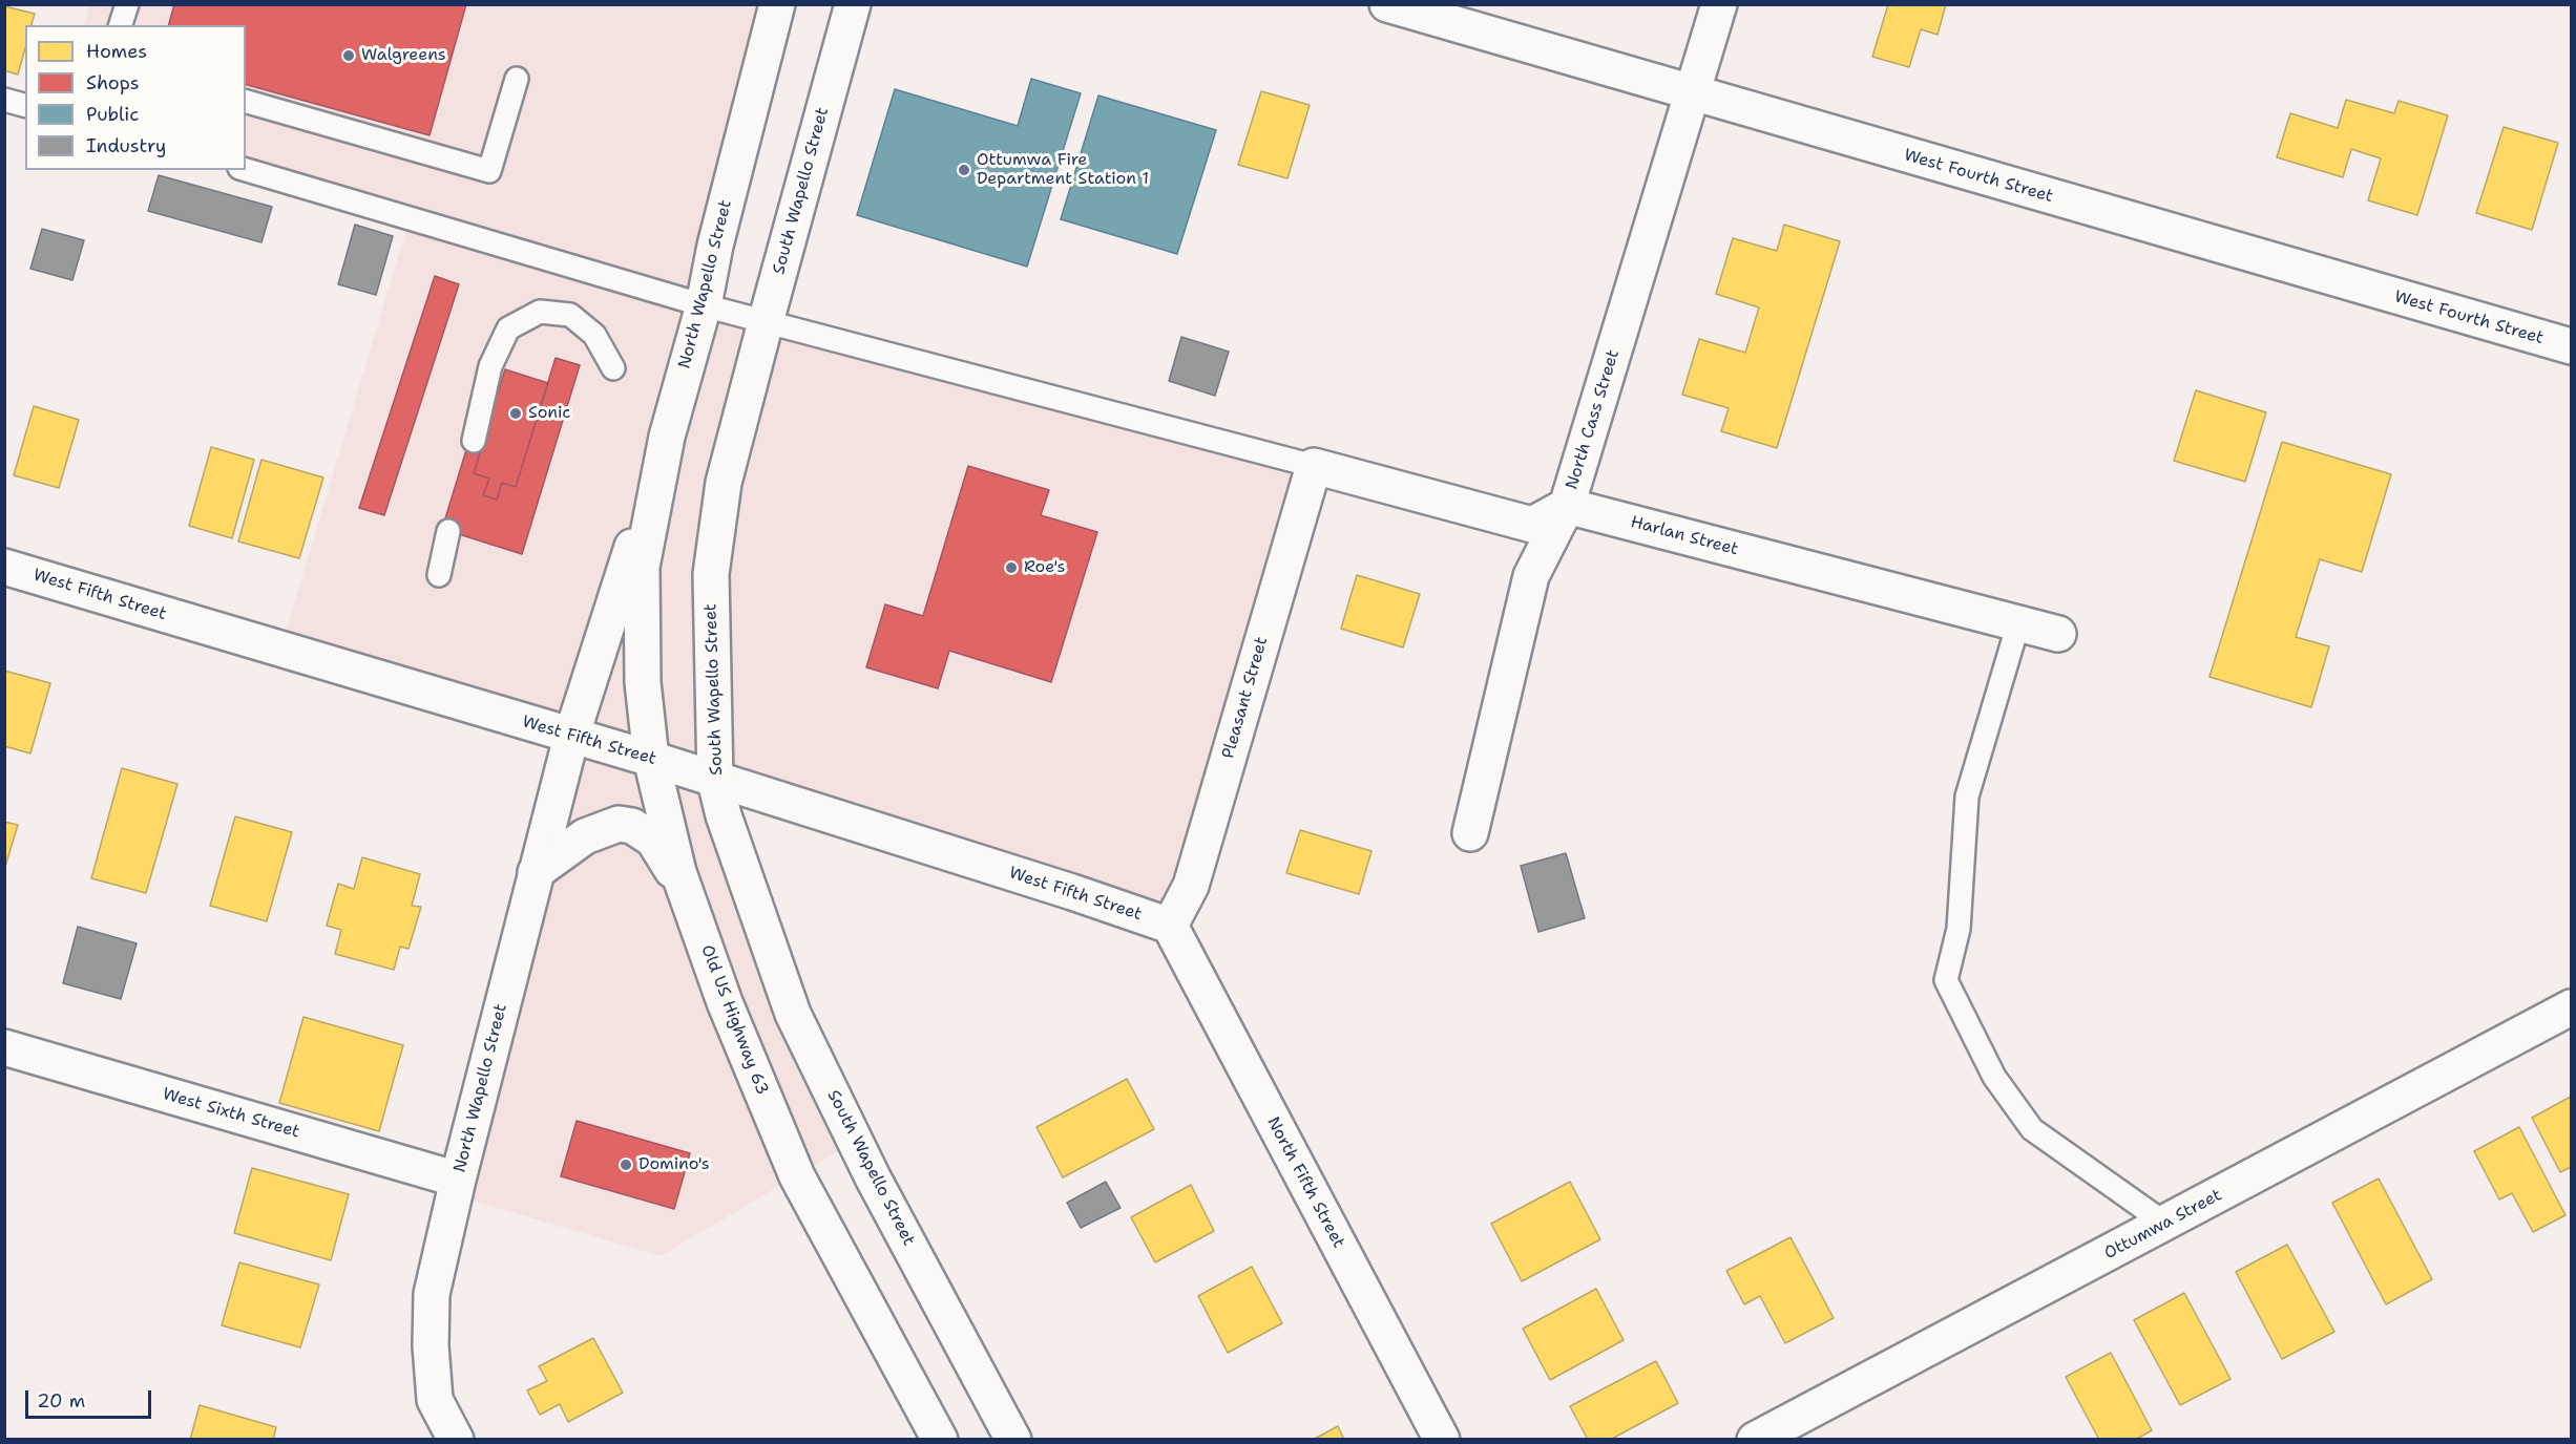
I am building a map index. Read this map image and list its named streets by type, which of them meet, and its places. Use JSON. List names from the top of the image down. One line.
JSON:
{"streets":{"main road":["West Fourth Street","South Wapello Street","North Wapello Street","North Cass Street","Harlan Street","West Fifth Street","Pleasant Street","Old US Highway 63","West Sixth Street","North Fifth Street","Ottumwa Street"]},"crossings":[["West Fourth Street","North Cass Street"],["South Wapello Street","West Fifth Street"],["North Wapello Street","West Fifth Street"],["North Wapello Street","Old US Highway 63"],["North Wapello Street","West Sixth Street"],["North Cass Street","Harlan Street"],["West Fifth Street","Pleasant Street"],["West Fifth Street","Old US Highway 63"],["West Fifth Street","North Fifth Street"],["Pleasant Street","North Fifth Street"]],"places":["Walgreens","Ottumwa Fire Department Station 1","Sonic","Roe's","Domino's"],"legend":["Homes","Shops","Public","Industry"],"scale_bar":"20 m"}
